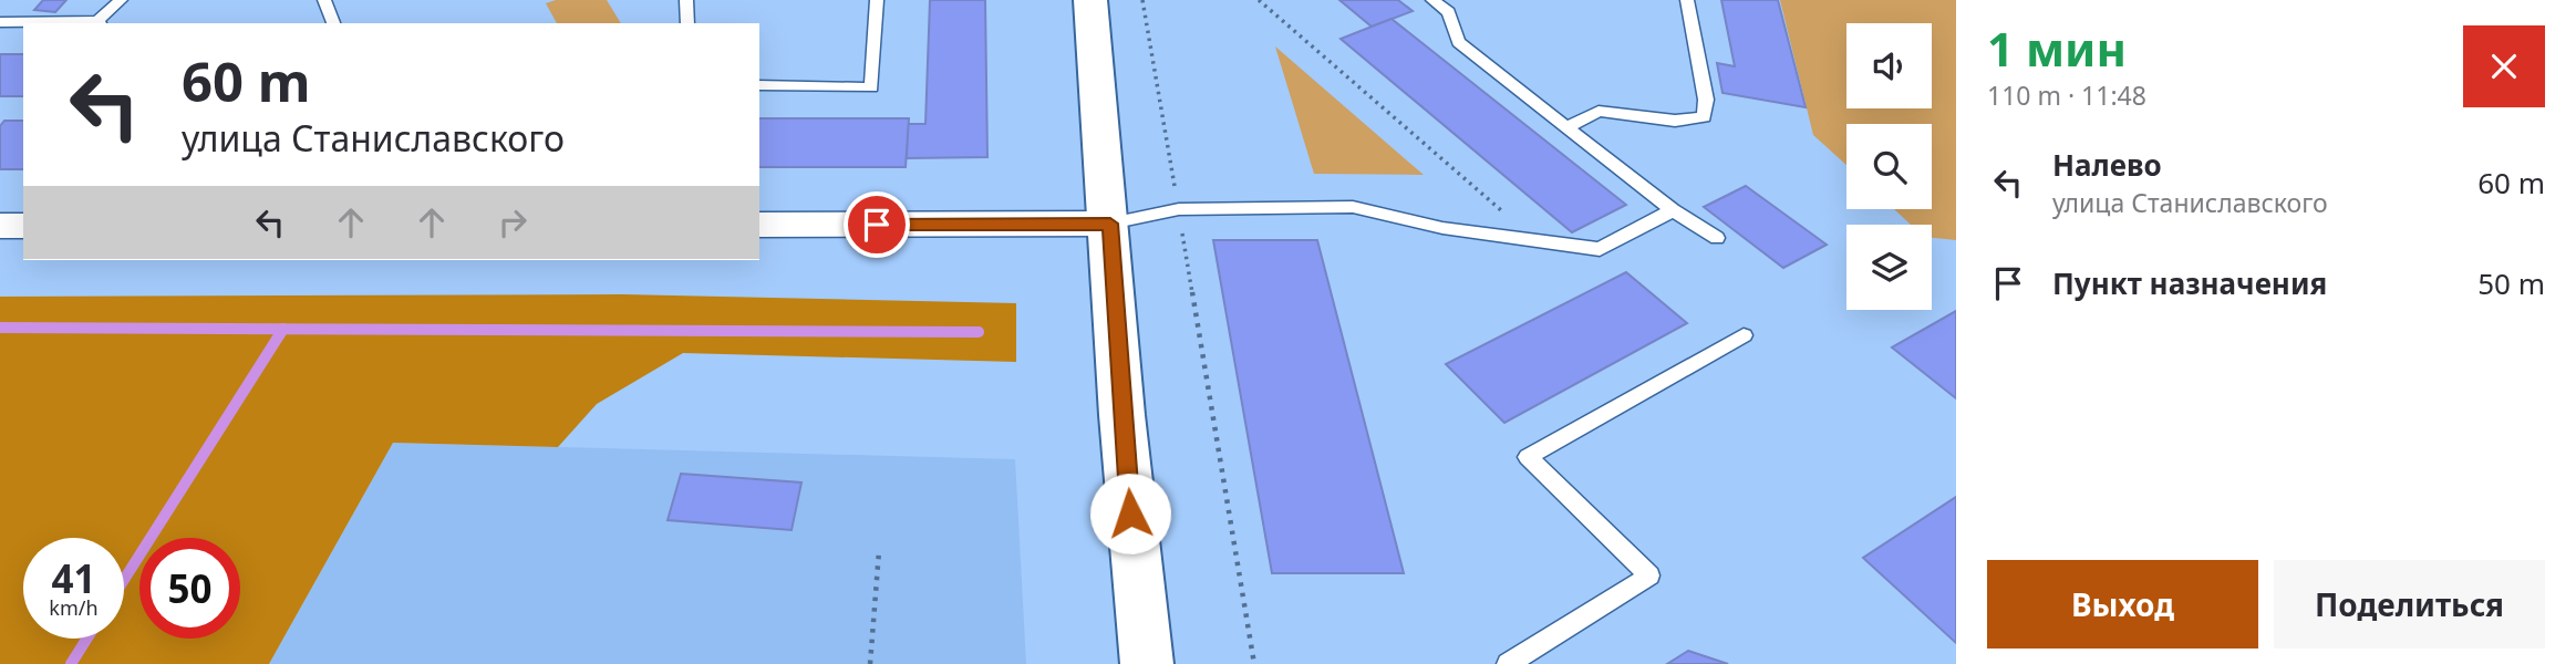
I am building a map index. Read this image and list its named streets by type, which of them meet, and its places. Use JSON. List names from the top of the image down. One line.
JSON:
{"page":{"heading":["1 мин","110 m · 11:48"],"turn":["60 m","улица Станиславского"],"list":[{"name":"Налево","note":"улица Станиславского","value":"60 m"},{"name":"Пункт назначения","value":"50 m"}],"speed":"41 km/h","limit":"50","buttons":["Выход","Поделиться"]}}
